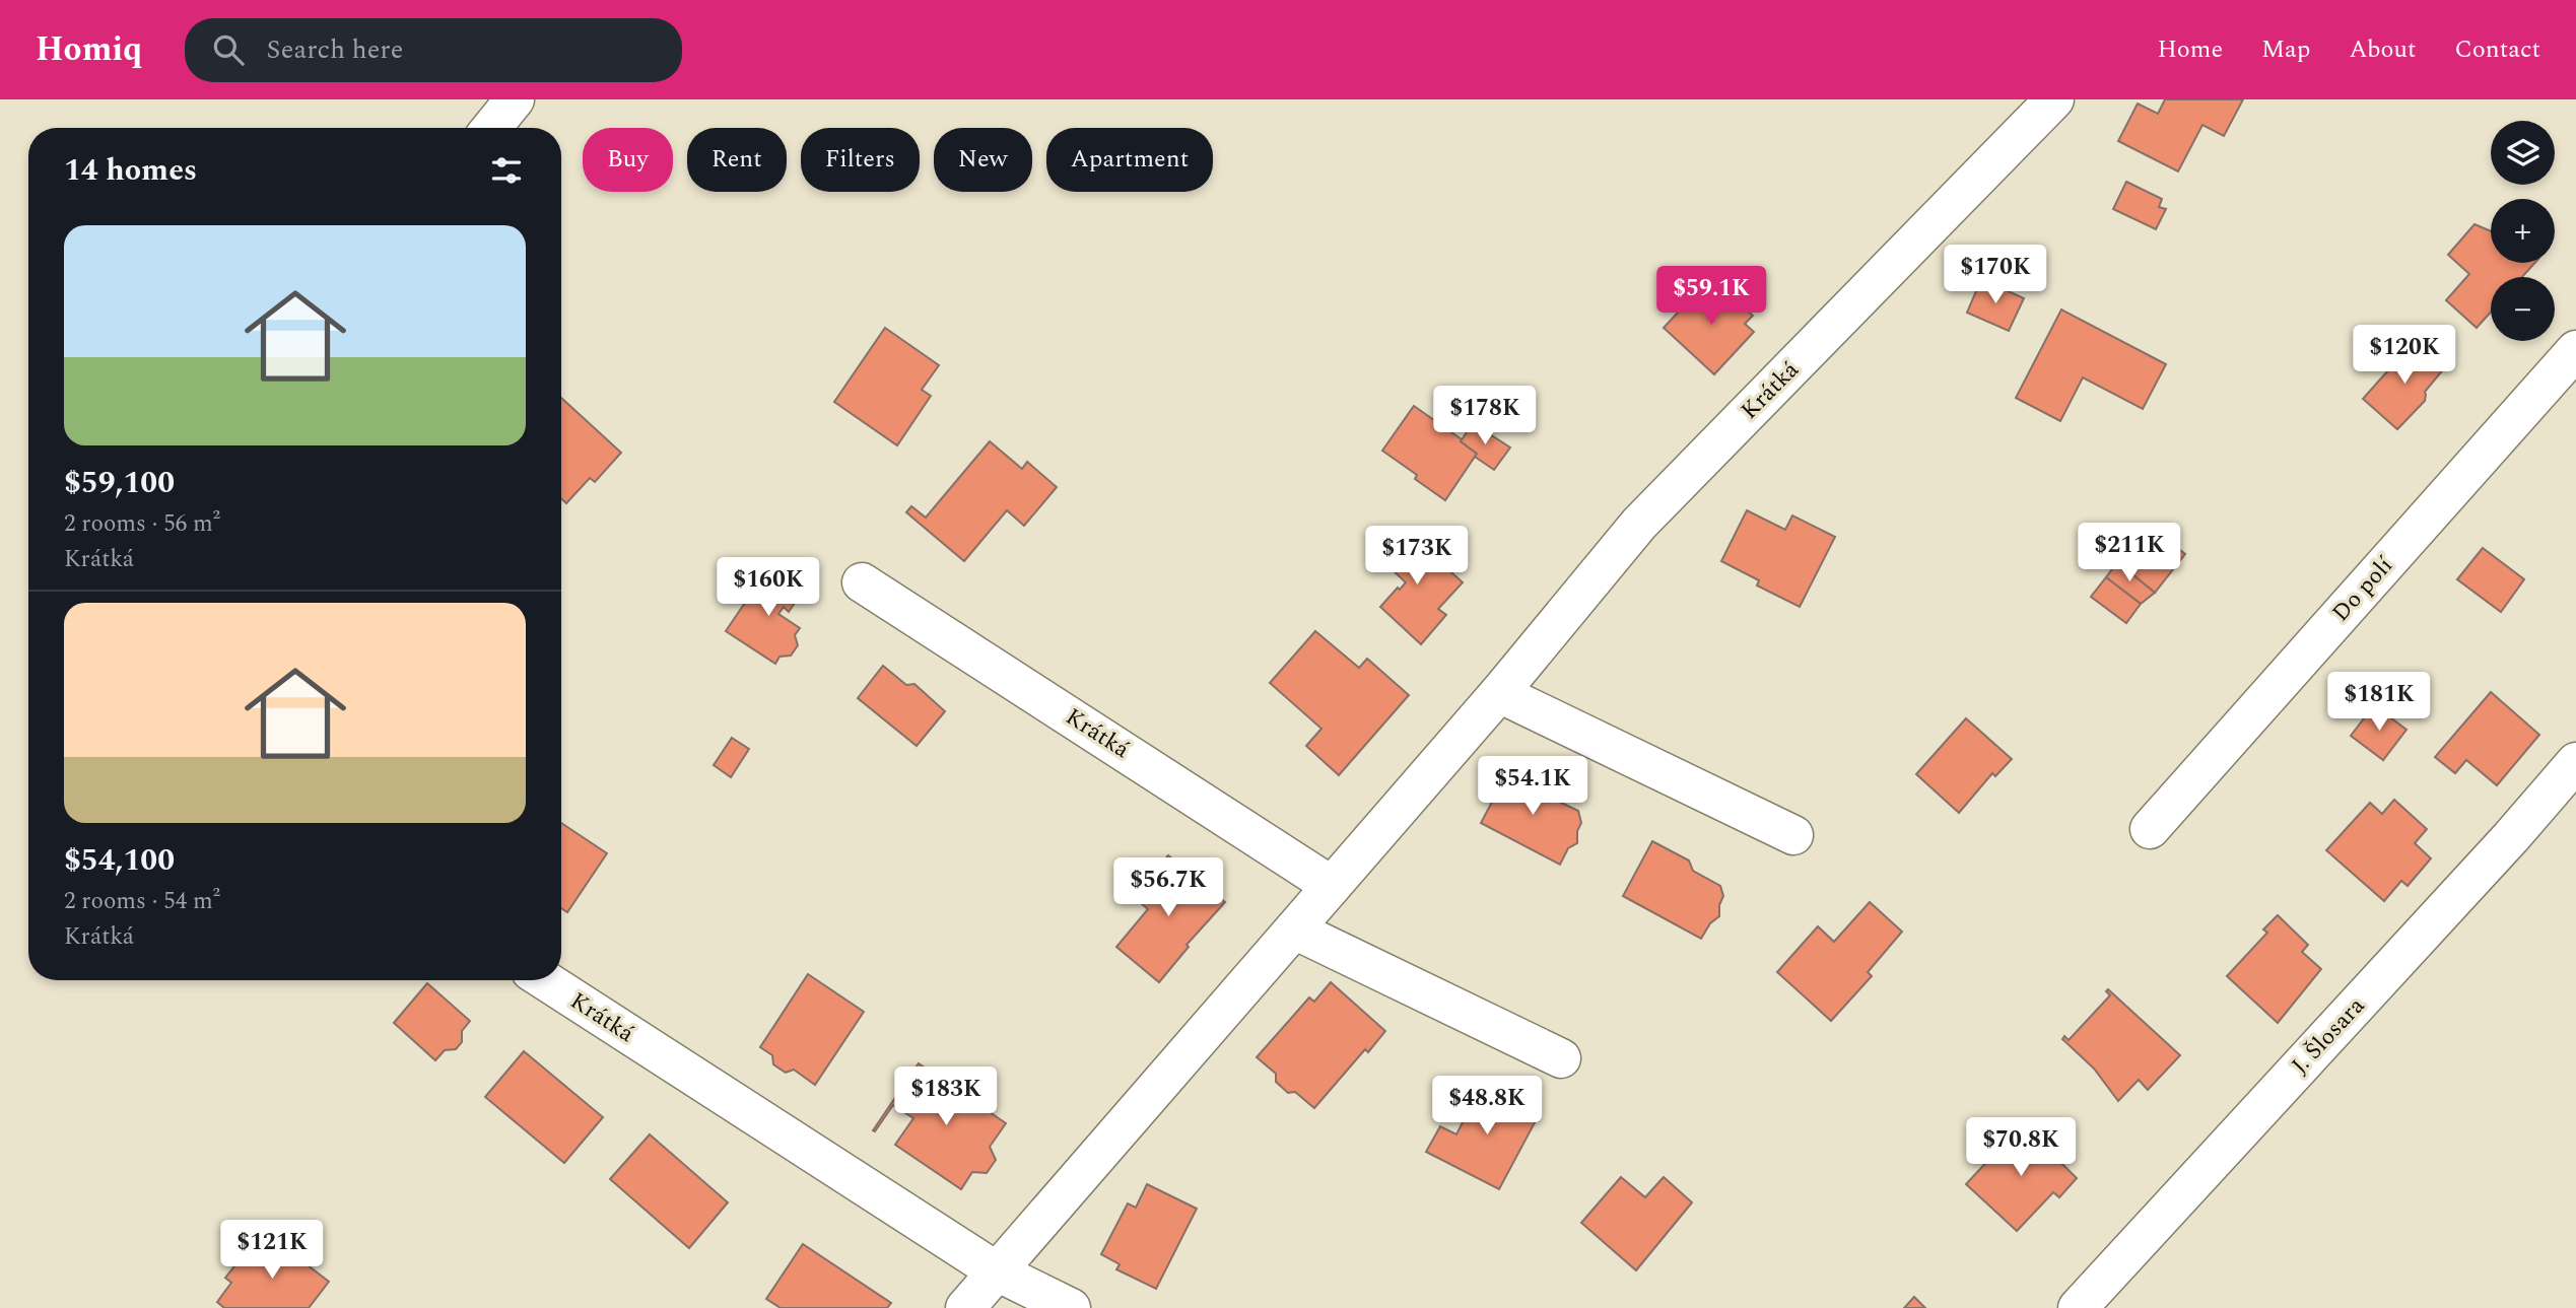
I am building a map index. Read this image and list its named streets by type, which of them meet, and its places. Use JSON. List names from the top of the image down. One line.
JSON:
{"streets":{"street":["Krátká","Do polí","J. Šlosara"]},"page":{"header":"Homiq","search":"Search here","nav":["Home","Map","About","Contact"],"map_buttons":["+","−"],"chip":["Buy","Rent","Filters","New","Apartment"],"heading":"14 homes","list":[{"name":"$59,100","note":"2 rooms · 56 m² · Krátká"},{"name":"$54,100","note":"2 rooms · 54 m² · Krátká"}],"price":["$170K","$59.1K","$120K","$178K","$211K","$173K","$160K","$181K","$54.1K","$56.7K","$183K","$48.8K","$70.8K","$121K"]}}
